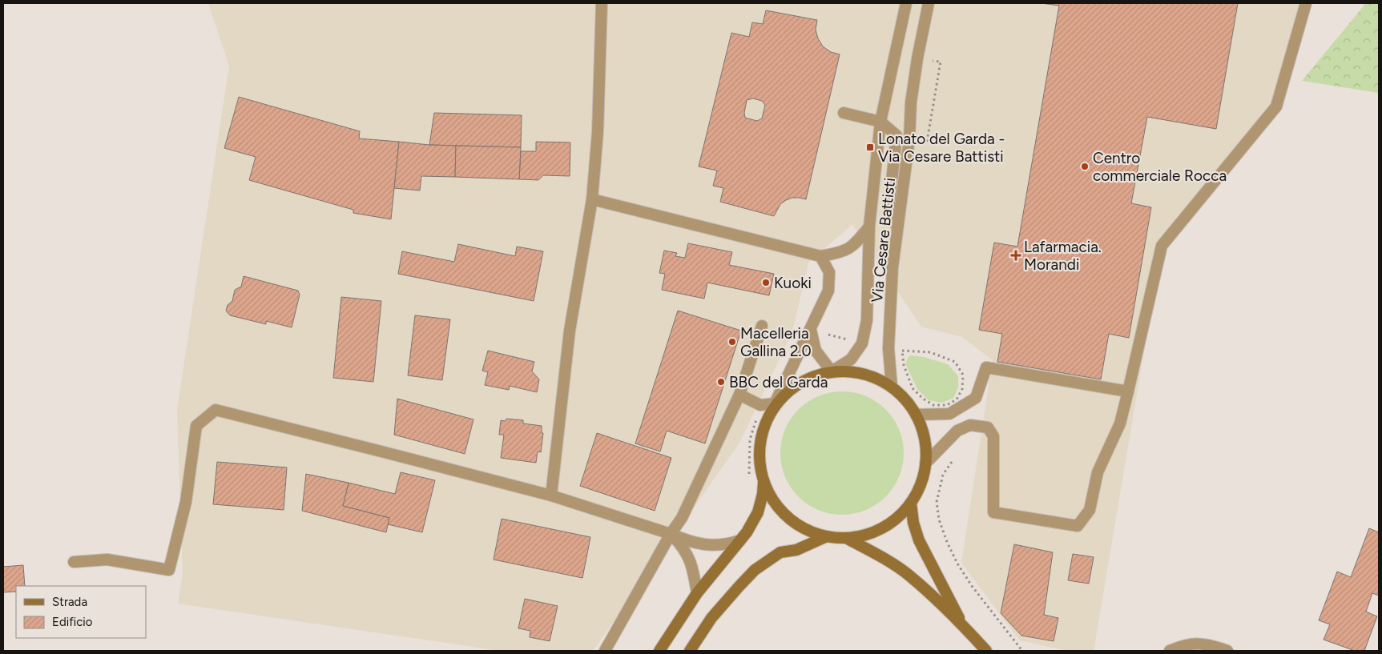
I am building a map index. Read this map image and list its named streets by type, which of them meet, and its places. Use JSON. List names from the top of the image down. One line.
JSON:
{"streets":{"street":["Via Cesare Battisti"]},"places":{"transit":["Lonato del Garda - Via Cesare Battisti"],"other":["Centro commerciale Rocca","Kuoki","Macelleria Gallina 2.0","BBC del Garda"],"health":["Lafarmacia. Morandi"]},"legend":["Strada","Edificio"]}
